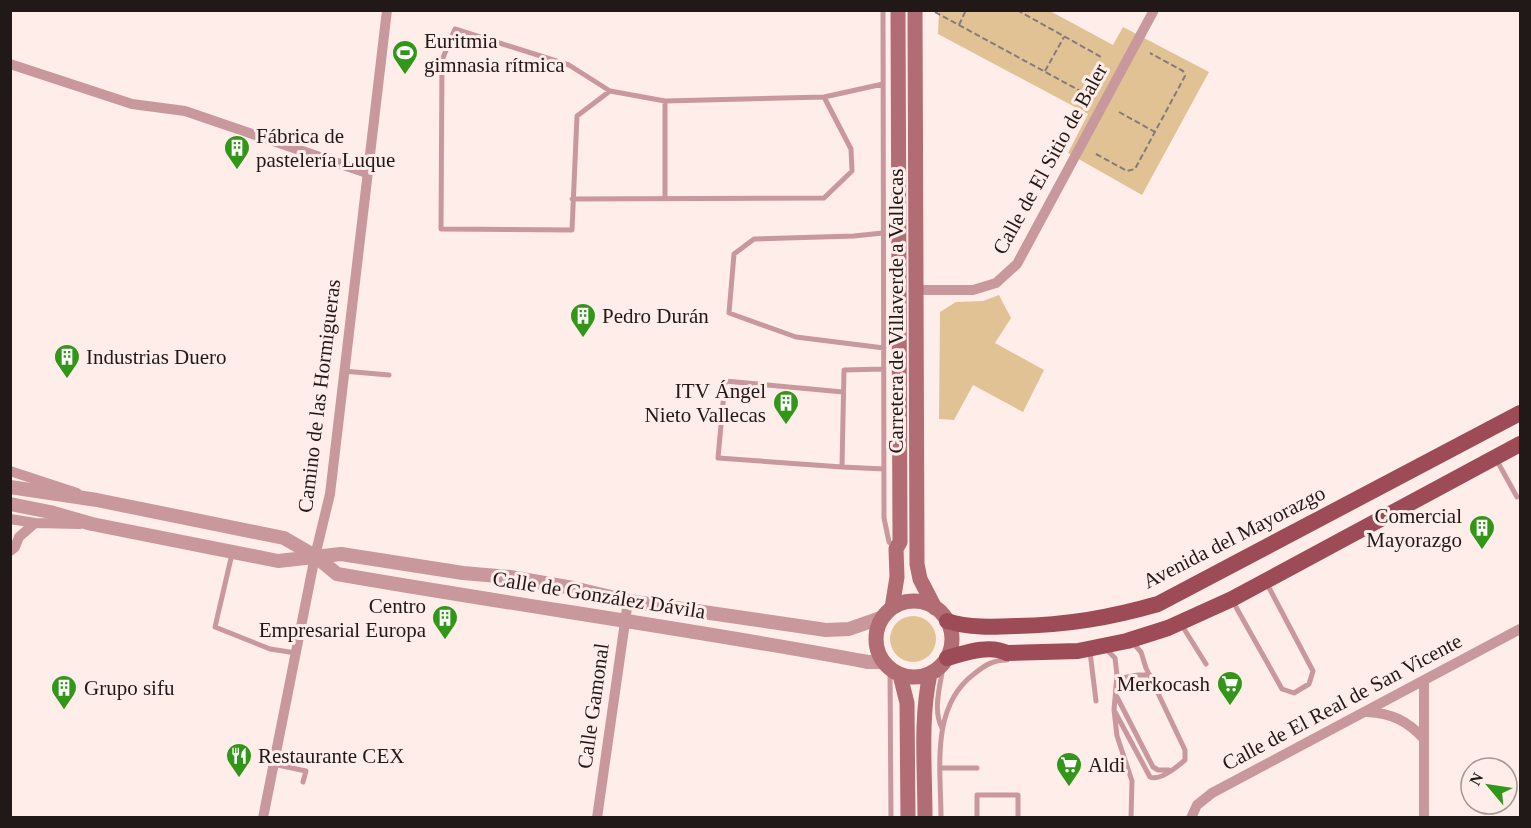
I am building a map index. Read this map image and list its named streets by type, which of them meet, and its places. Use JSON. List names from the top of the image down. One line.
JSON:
{"streets":{"main road":["Carretera de Villaverde a Vallecas","Avenida del Mayorazgo"],"street":["Calle de El Sitio de Baler","Camino de las Hormigueras","Calle de González Dávila","Calle de El Real de San Vicente","Calle Gamonal"]},"crossings":[["Calle de El Sitio de Baler","Carretera de Villaverde a Vallecas"],["Carretera de Villaverde a Vallecas","Avenida del Mayorazgo"],["Carretera de Villaverde a Vallecas","Calle de González Dávila"],["Camino de las Hormigueras","Calle de González Dávila"],["Avenida del Mayorazgo","Calle de González Dávila"],["Calle de González Dávila","Calle Gamonal"]],"places":{"sports":["Euritmia gimnasia rítmica"],"building":["Fábrica de pastelería Luque","Pedro Durán","Industrias Duero","ITV Ángel Nieto Vallecas","Comercial Mayorazgo","Centro Empresarial Europa","Grupo sifu"],"supermarket":["Merkocash","Aldi"],"restaurant":["Restaurante CEX"]},"north":"top left"}
